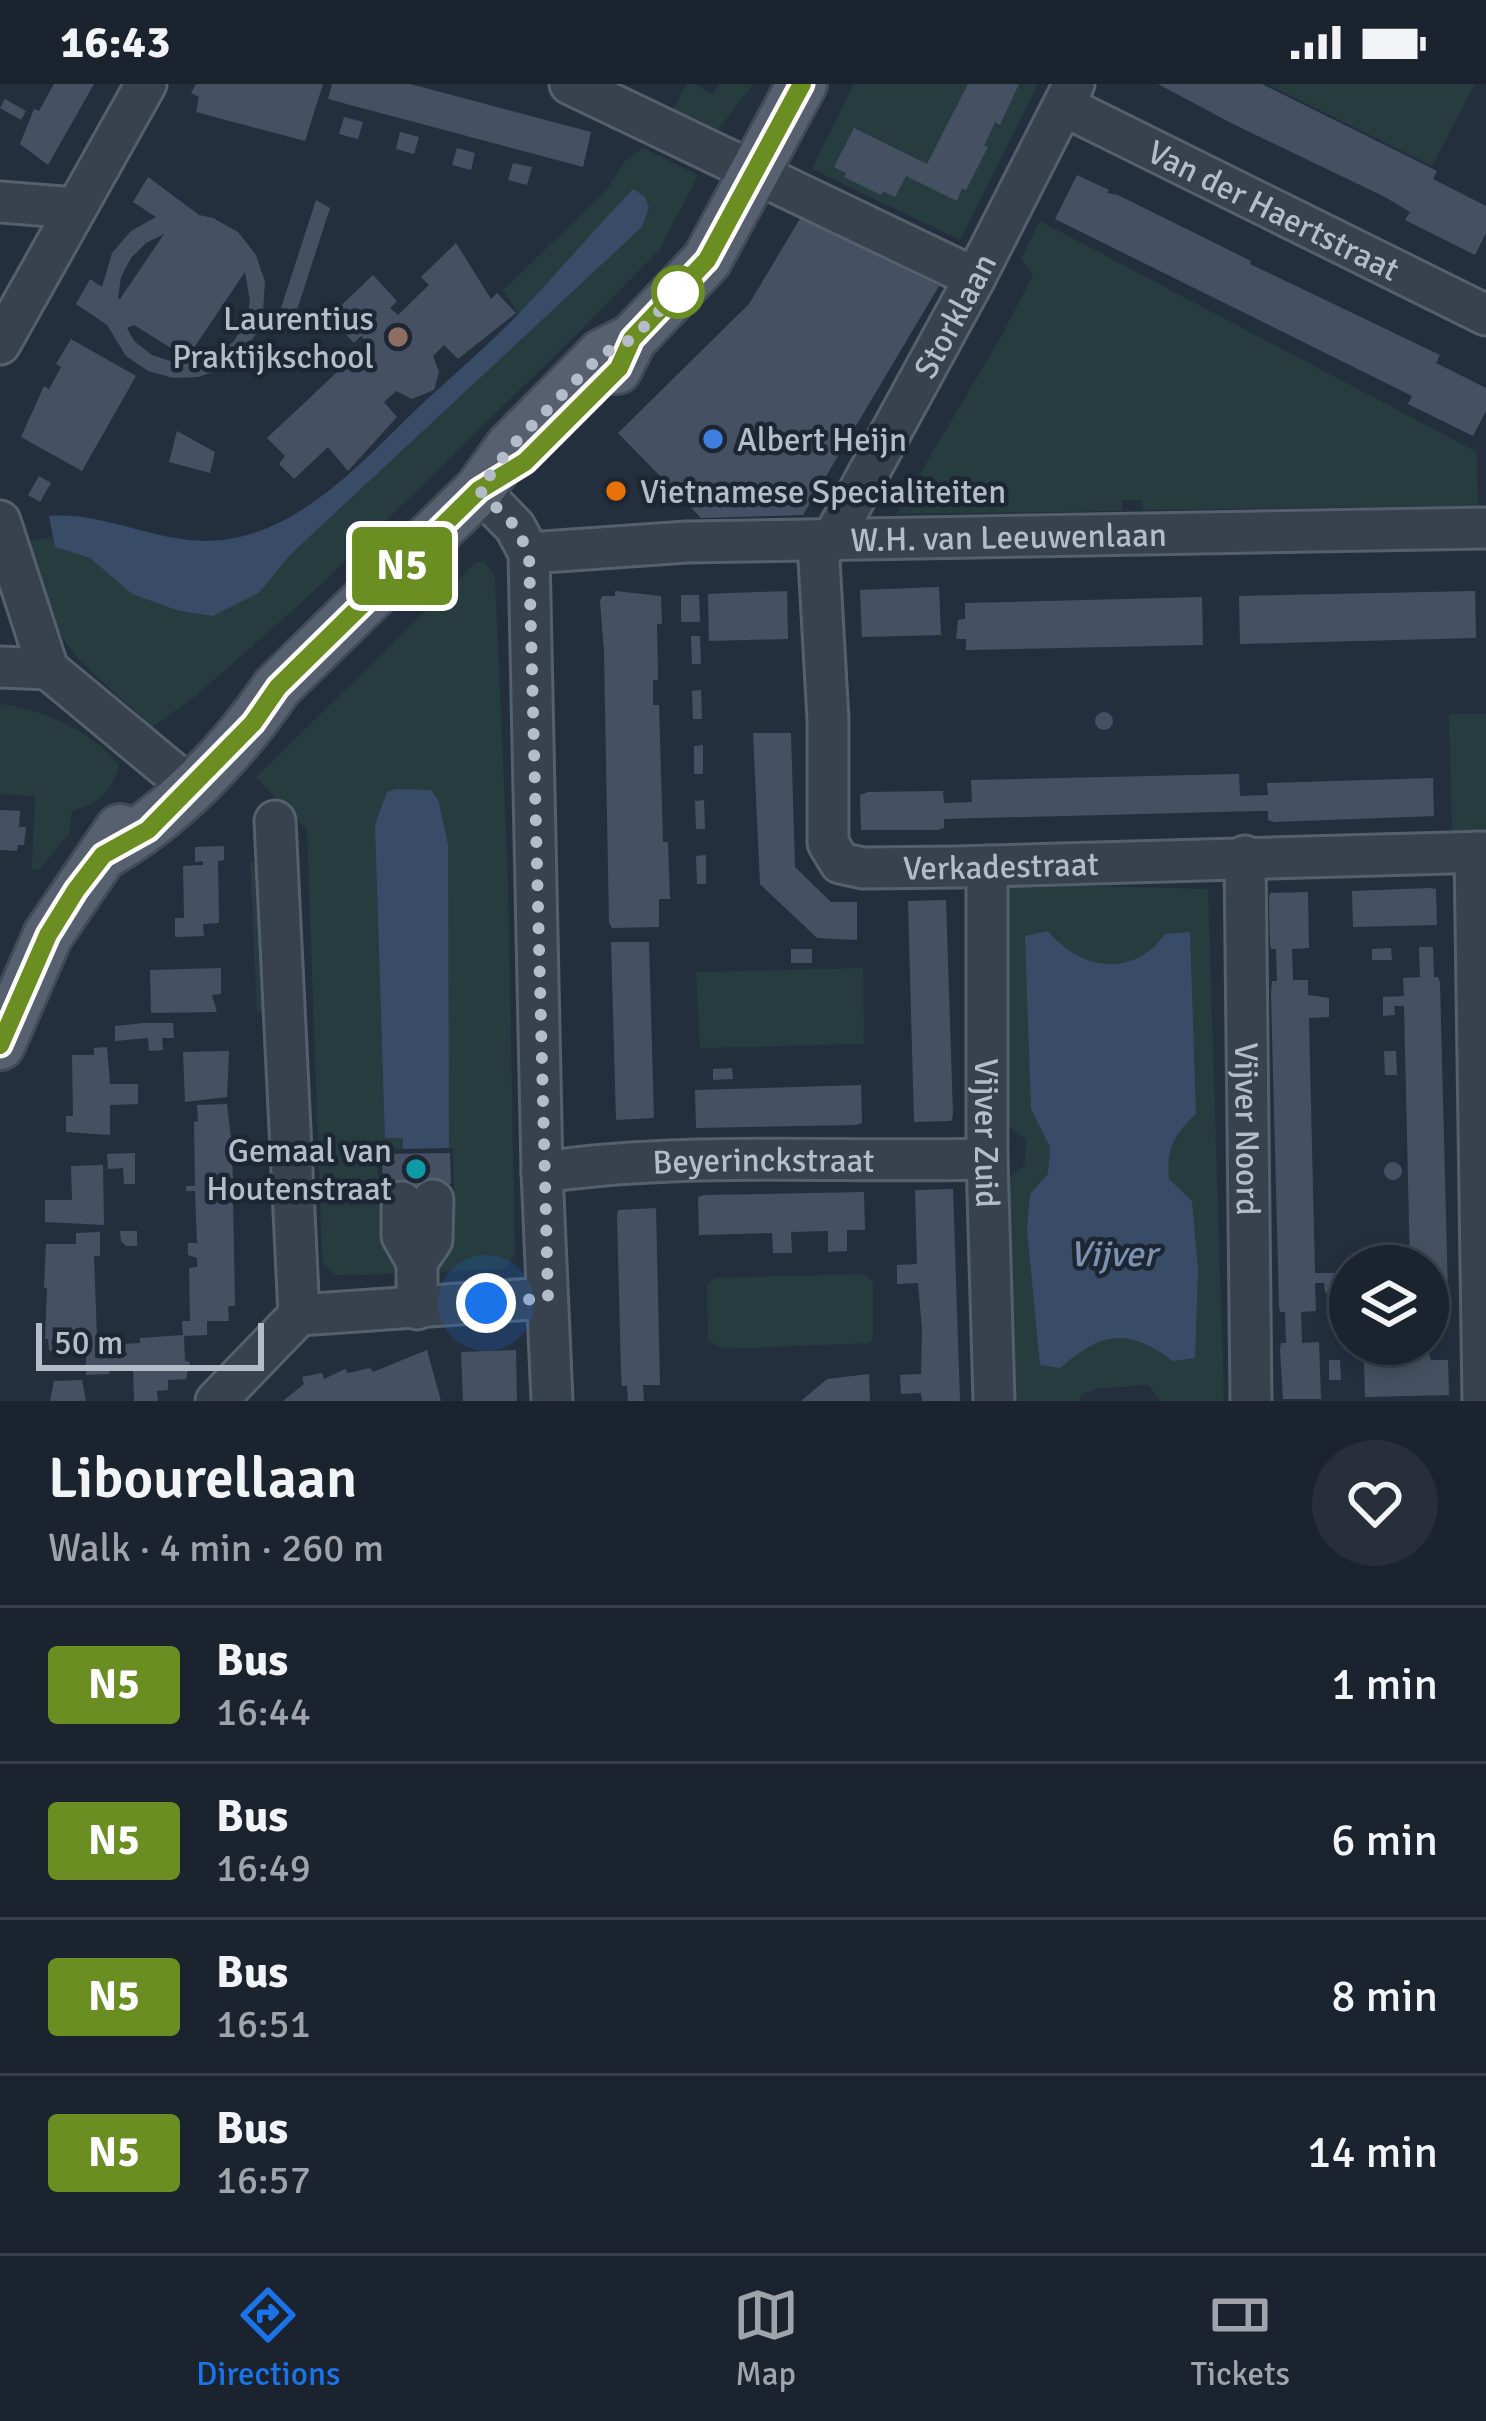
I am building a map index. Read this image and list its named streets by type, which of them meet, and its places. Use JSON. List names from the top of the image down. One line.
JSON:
{"streets":{"street":["Van der Haertstraat","Storklaan","W.H. van Leeuwenlaan","Verkadestraat","Vijver Noord","Vijver Zuid","Beyerinckstraat"]},"crossings":[["Van der Haertstraat","Storklaan"],["Storklaan","W.H. van Leeuwenlaan"],["Storklaan","Verkadestraat"],["W.H. van Leeuwenlaan","Verkadestraat"],["Verkadestraat","Vijver Noord"],["Verkadestraat","Vijver Zuid"],["Vijver Zuid","Beyerinckstraat"]],"water":["Vijver"],"places":["Laurentius Praktijkschool","Albert Heijn","Vietnamese Specialiteiten","Gemaal van Houtenstraat"],"lines":["bus line N5"],"scale_bar":"50 m","page":{"status":"16:43","on_map":"N5","scale":"50 m","heading":["Libourellaan","Walk · 4 min · 260 m"],"list":[{"mark":"N5","name":"Bus","note":"16:44","value":"1 min"},{"mark":"N5","name":"Bus","note":"16:49","value":"6 min"},{"mark":"N5","name":"Bus","note":"16:51","value":"8 min"},{"mark":"N5","name":"Bus","note":"16:57","value":"14 min"}],"tabs":["Directions","Map","Tickets"]}}
